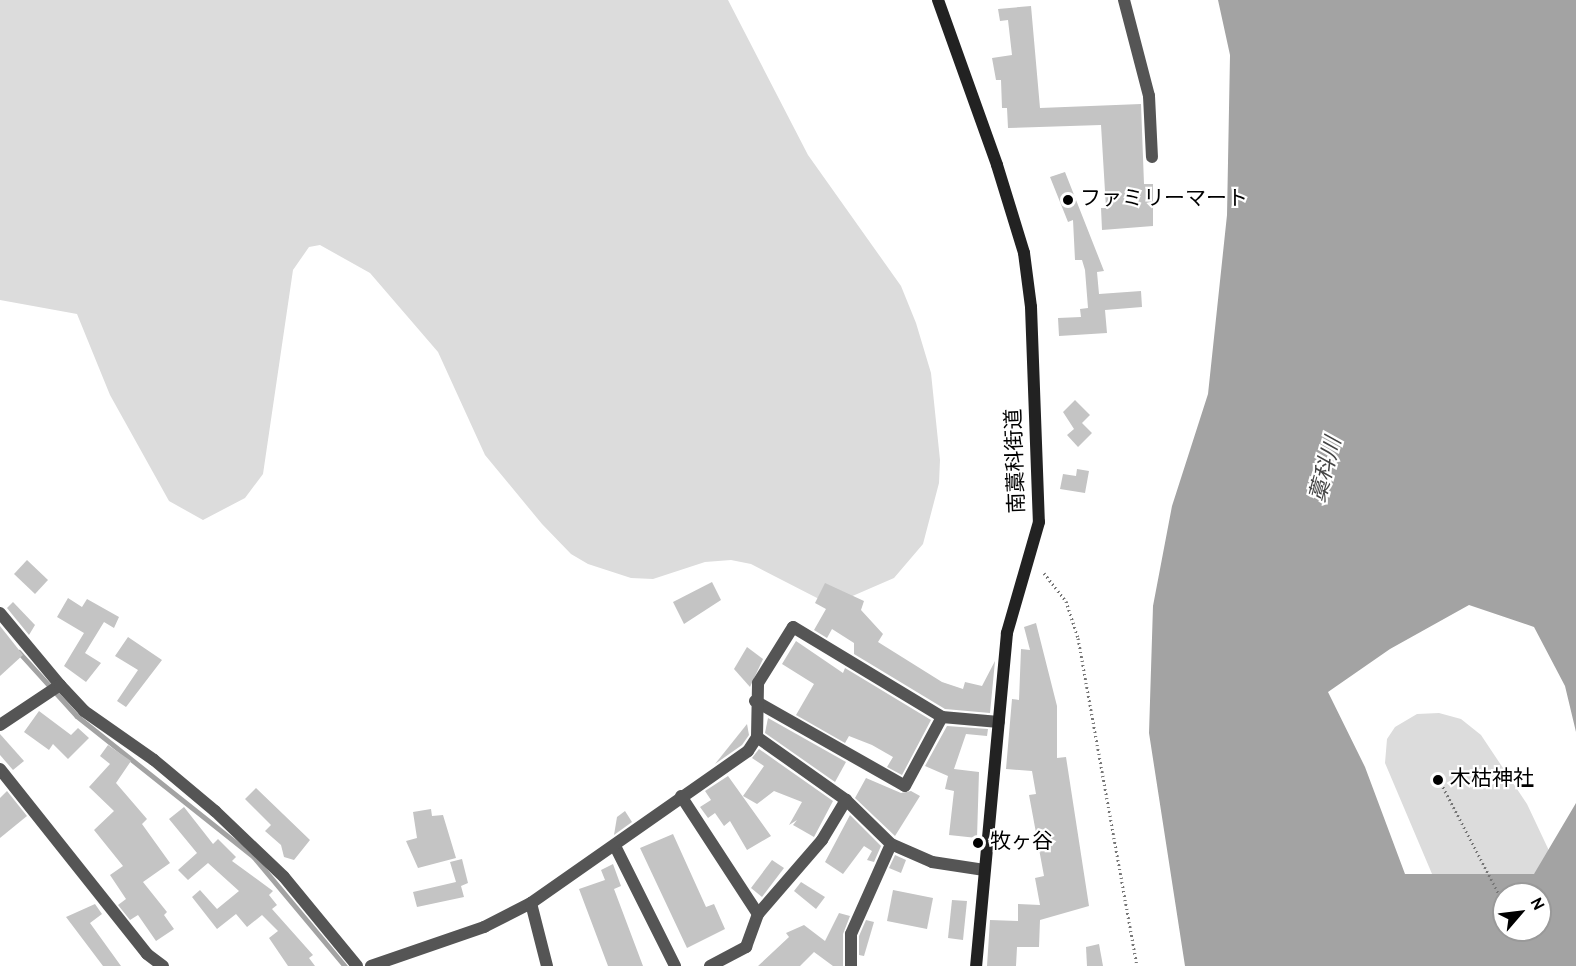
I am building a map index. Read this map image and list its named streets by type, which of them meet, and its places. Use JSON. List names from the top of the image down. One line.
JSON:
{"streets":{"main road":["南藁科街道"]},"water":["藁科川"],"places":["ファミリーマート","木枯神社","牧ヶ谷"],"north":"top right"}
